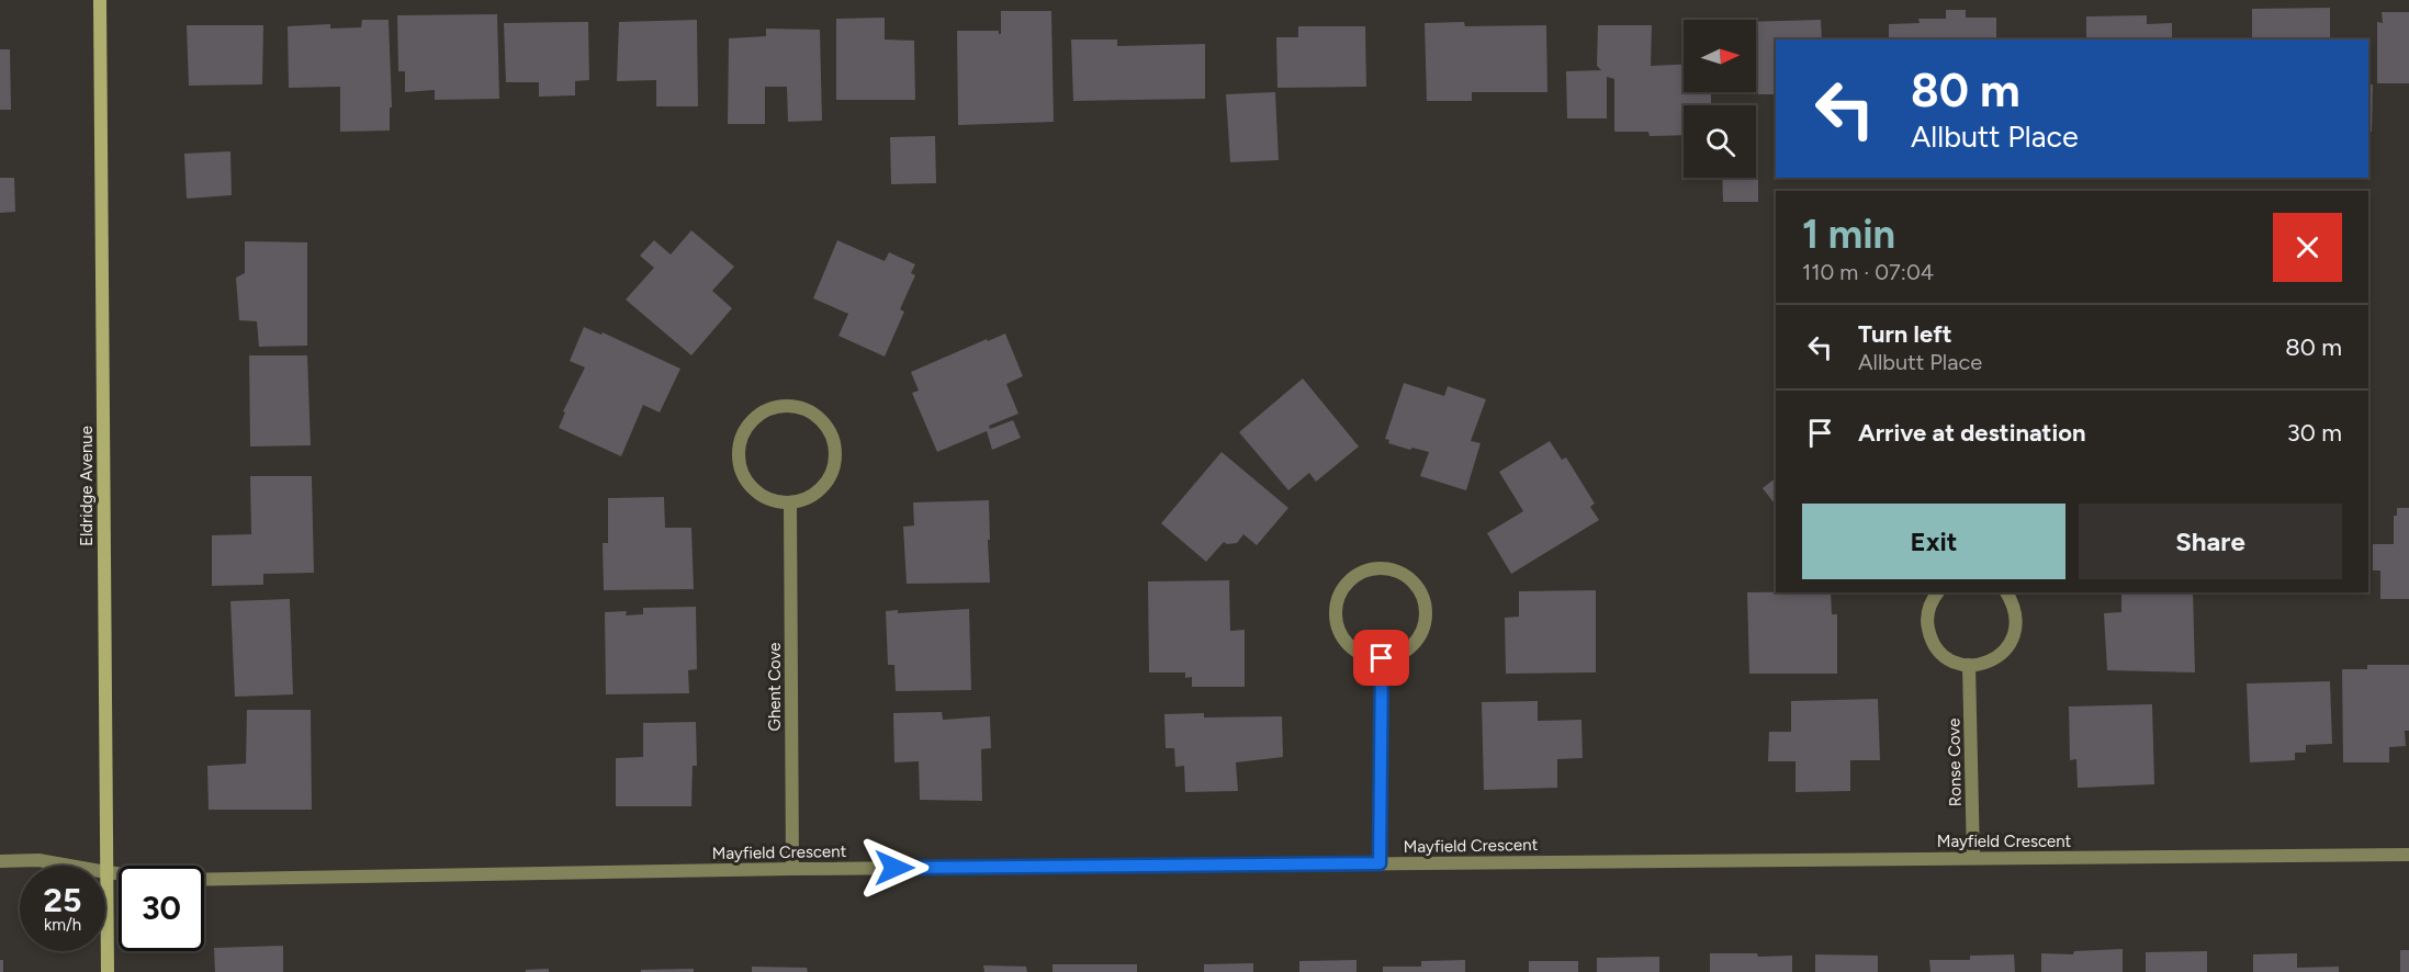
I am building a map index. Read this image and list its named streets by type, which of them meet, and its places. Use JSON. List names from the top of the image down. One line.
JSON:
{"streets":{"street":["Eldridge Avenue","Ghent Cove","Ronse Cove","Mayfield Crescent"]},"crossings":[["Eldridge Avenue","Mayfield Crescent"],["Ghent Cove","Mayfield Crescent"],["Ronse Cove","Mayfield Crescent"]],"north":"right","page":{"turn":["80 m","Allbutt Place"],"heading":["1 min","110 m · 07:04"],"list":[{"name":"Turn left","note":"Allbutt Place","value":"80 m"},{"name":"Arrive at destination","value":"30 m"}],"buttons":["Exit","Share"],"speed":"25 km/h","limit":"30"}}
